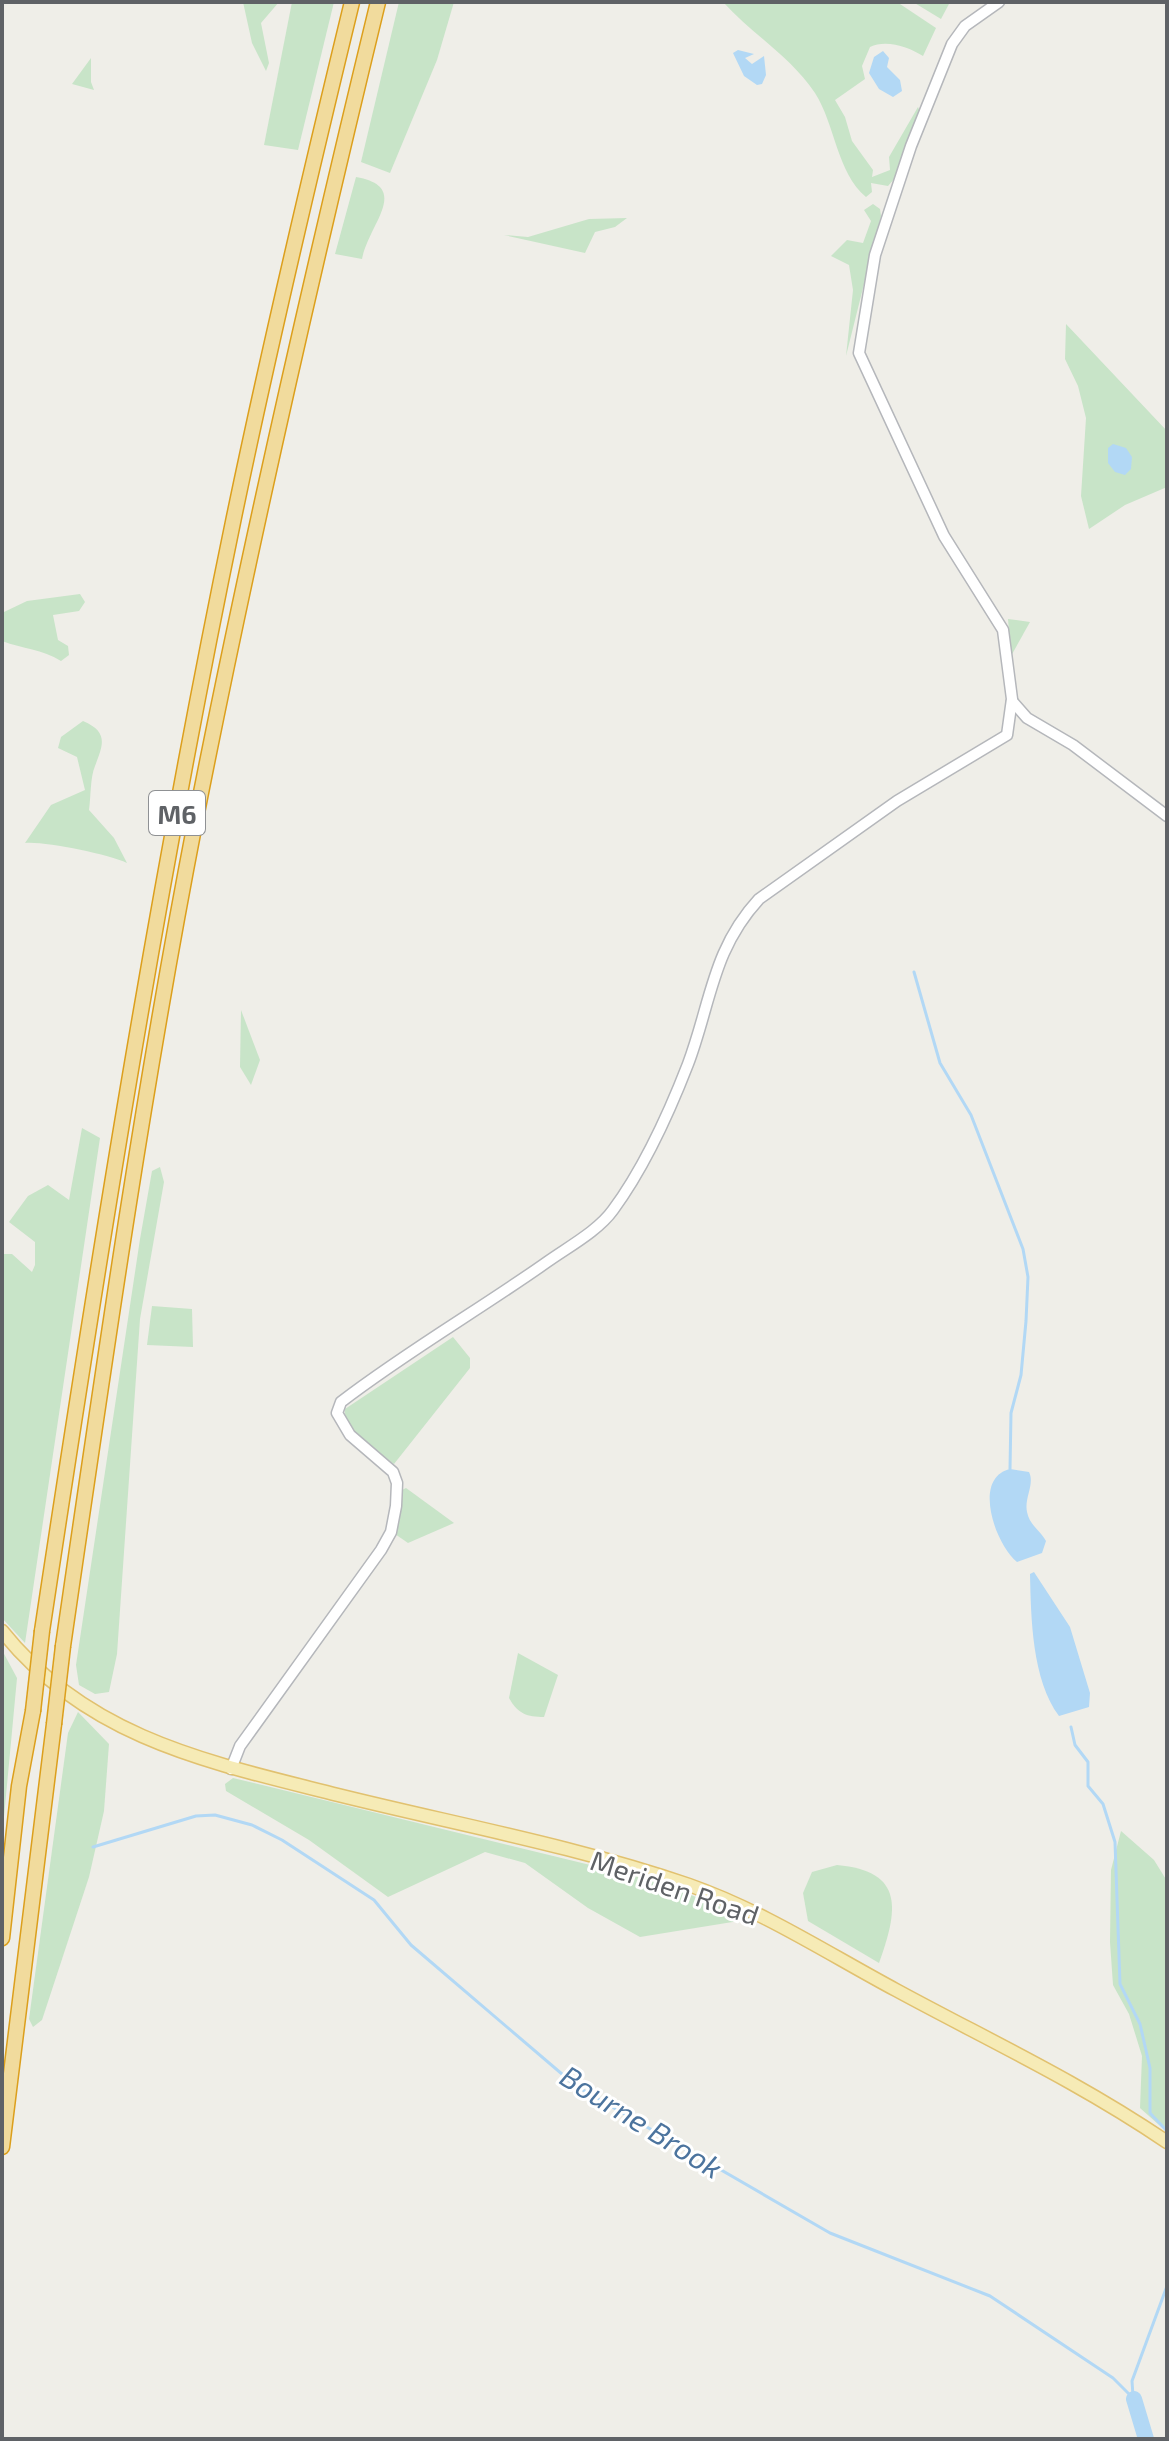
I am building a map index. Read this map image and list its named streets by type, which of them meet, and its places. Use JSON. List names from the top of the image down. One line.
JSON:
{"streets":{"highway":["M6"],"main road":["Meriden Road"]},"water":["Bourne Brook"]}
